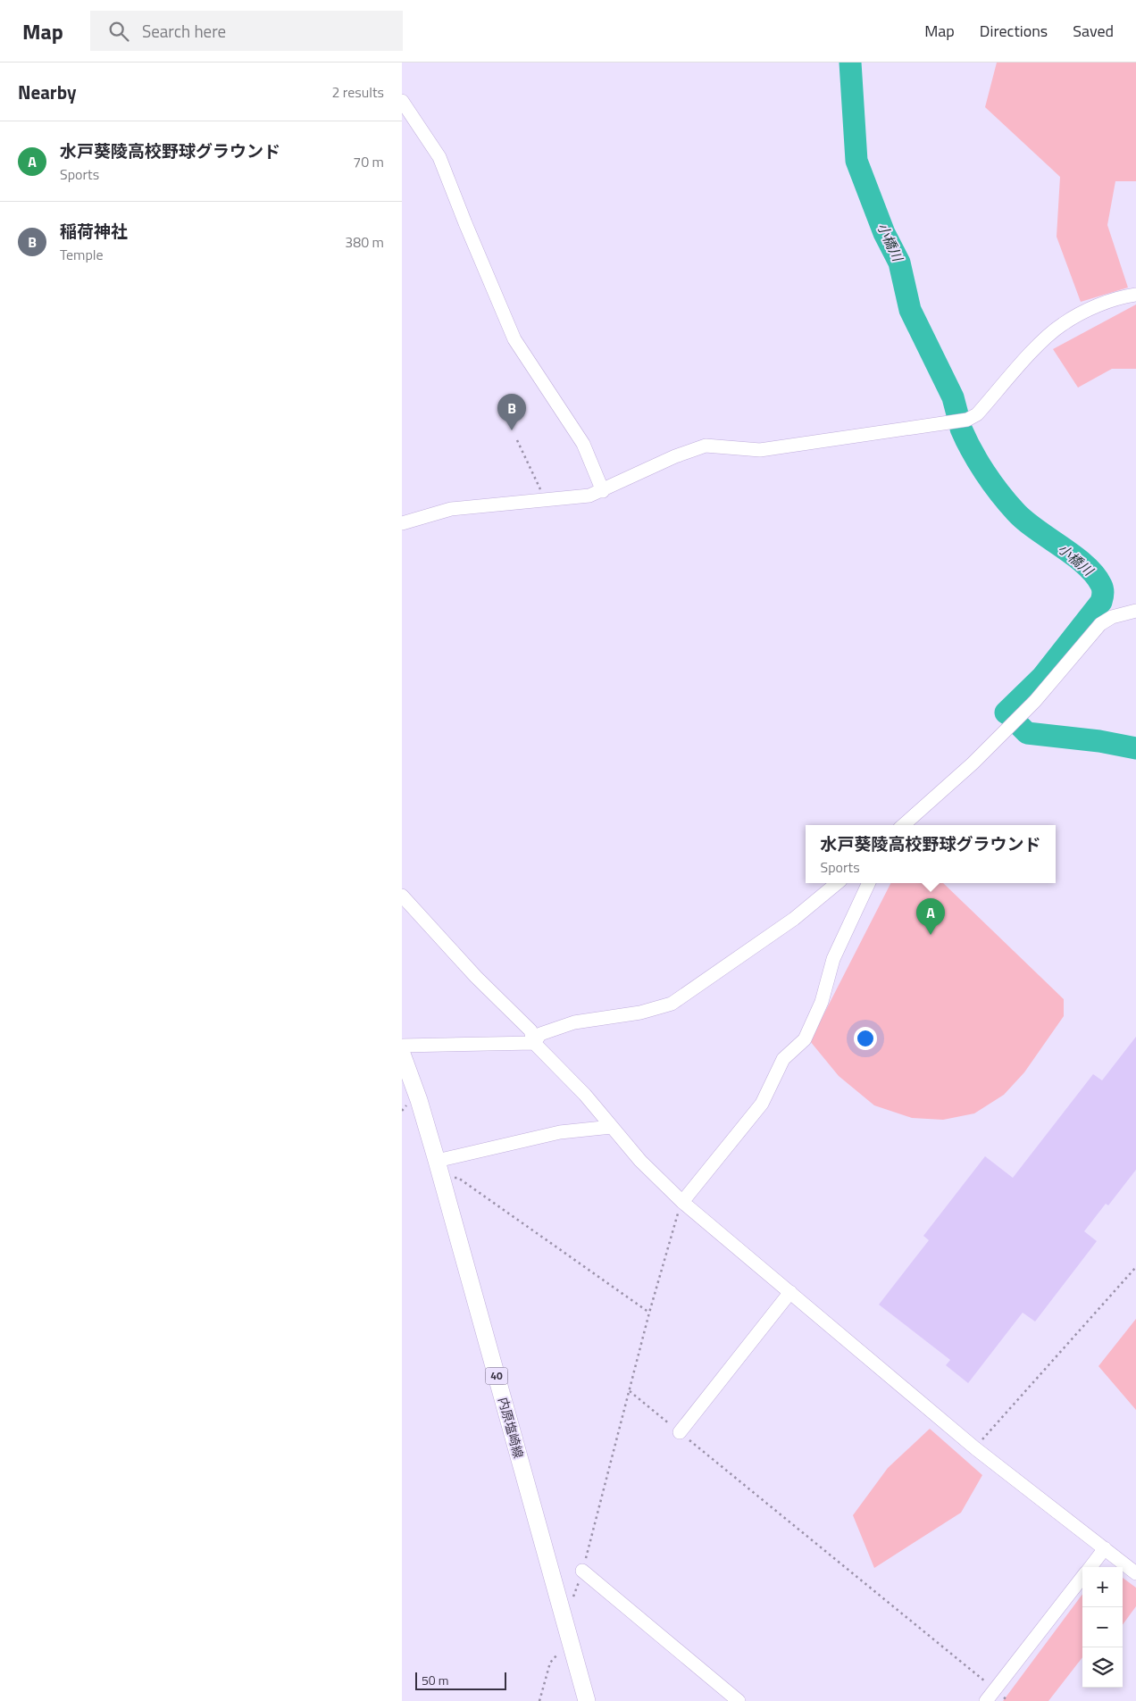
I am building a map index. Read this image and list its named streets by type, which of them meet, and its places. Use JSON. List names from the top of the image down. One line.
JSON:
{"streets":{"main road":["40","内原塩崎線"]},"water":["小橋川"],"scale_bar":"50 m","page":{"header":"Map","search":"Search here","nav":["Map","Directions","Saved"],"heading":["Nearby","2 results"],"list":[{"mark":"A","name":"水戸葵陵高校野球グラウンド","note":"Sports","value":"70 m"},{"mark":"B","name":"稲荷神社","note":"Temple","value":"380 m"}],"pins":["B","A"],"popup":["水戸葵陵高校野球グラウンド","Sports"],"map_buttons":["+","−"],"scale":"50 m"}}
